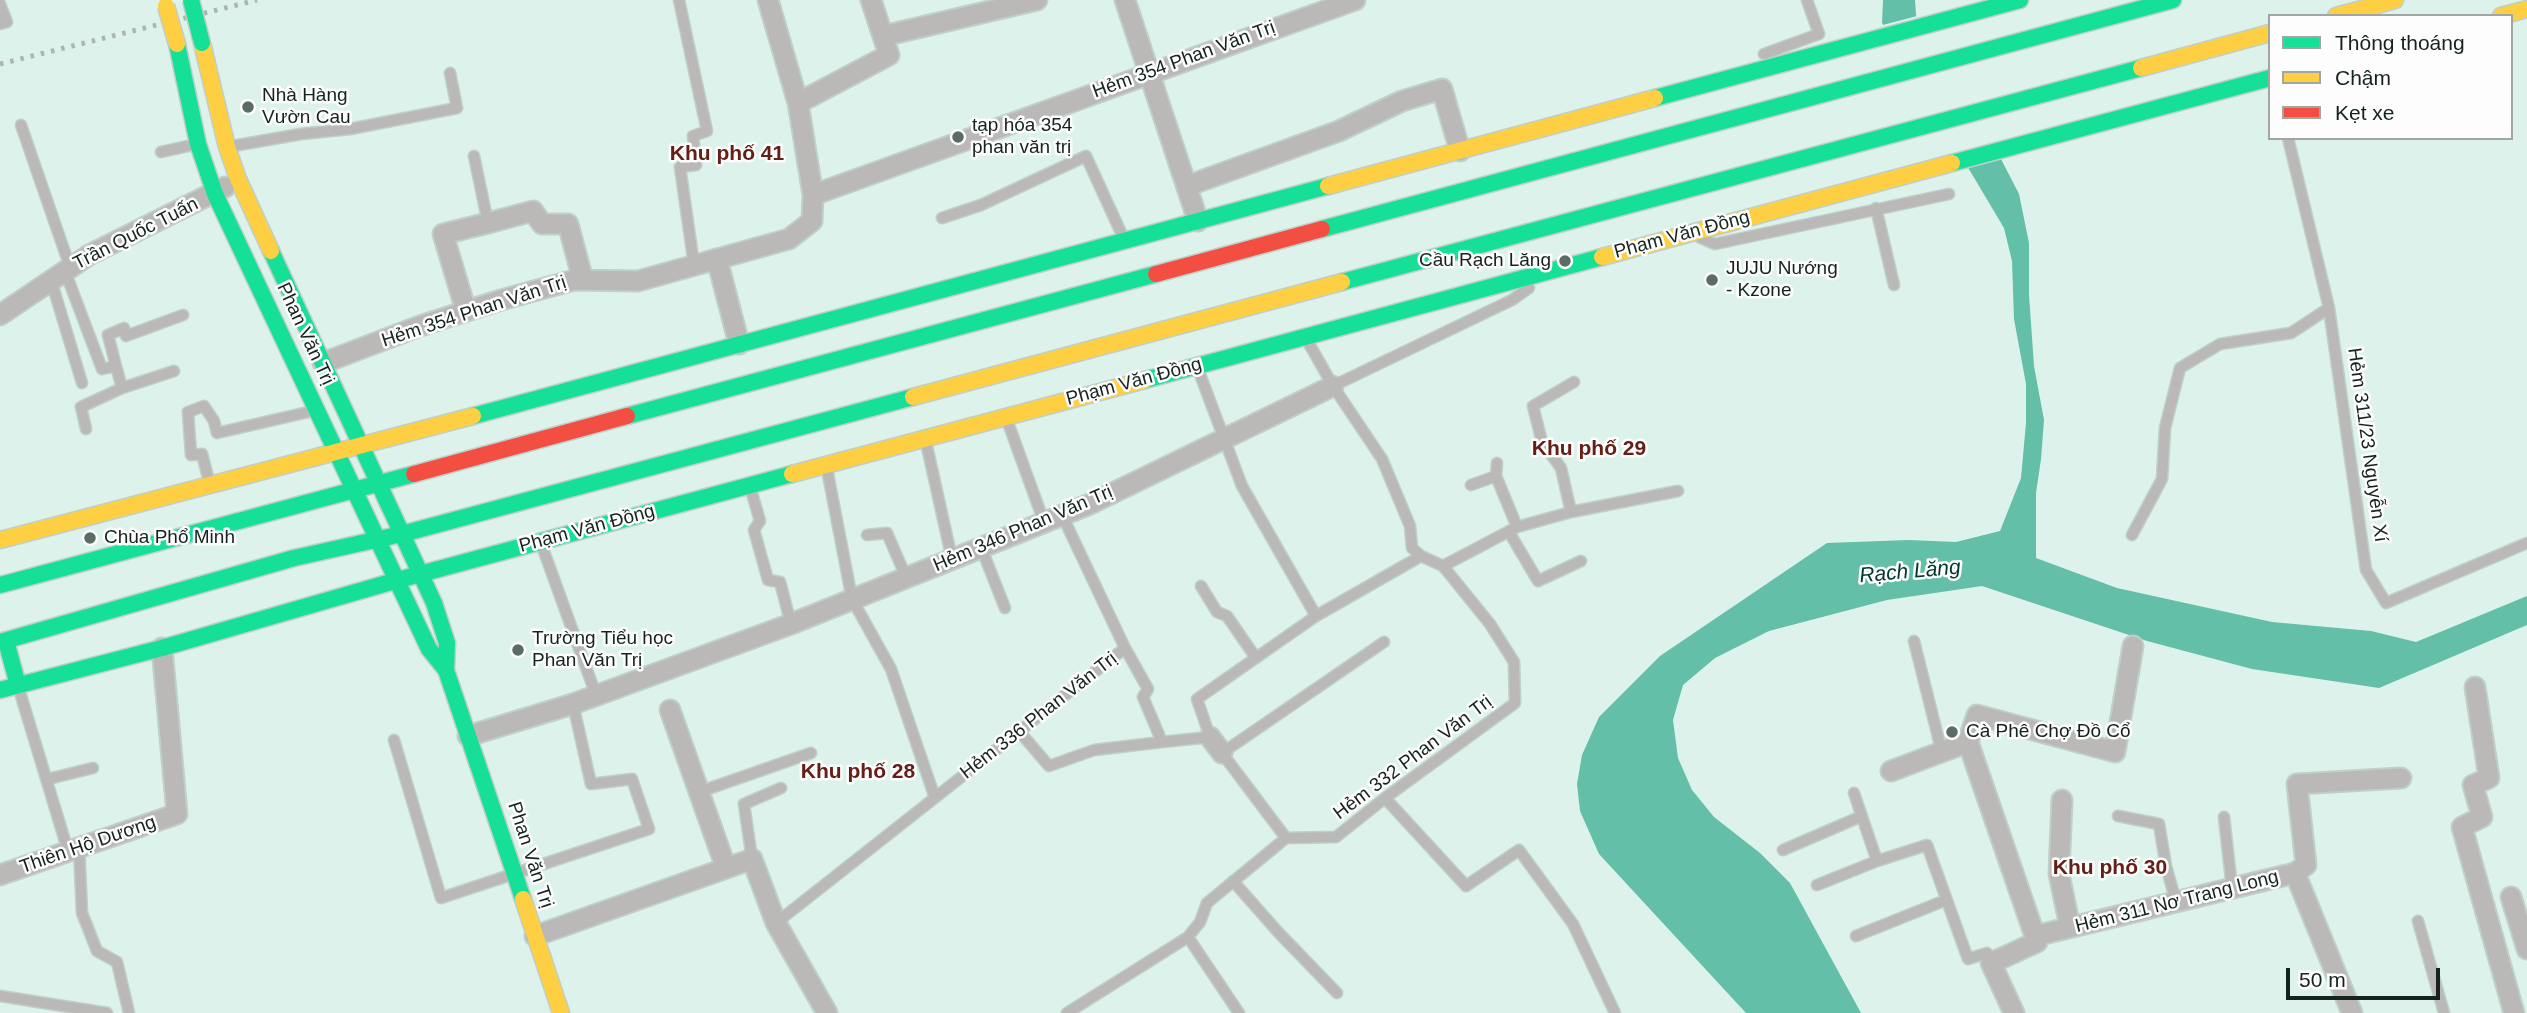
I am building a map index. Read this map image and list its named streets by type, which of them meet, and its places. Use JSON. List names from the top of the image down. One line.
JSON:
{"streets":{"main road":["Phạm Văn Đồng","Phan Văn Trị"],"street":["Hẻm 354 Phan Văn Trị","Trần Quốc Tuấn","Hẻm 346 Phan Văn Trị","Thiên Hộ Dương","Hẻm 311 Nơ Trang Long"],"lane":["Hẻm 311/23 Nguyễn Xí","Hẻm 336 Phan Văn Trị","Hẻm 332 Phan Văn Trị"]},"crossings":[["Hẻm 354 Phan Văn Trị","Phan Văn Trị"],["Trần Quốc Tuấn","Phan Văn Trị"],["Phạm Văn Đồng","Phan Văn Trị"],["Phạm Văn Đồng","Hẻm 346 Phan Văn Trị"],["Phạm Văn Đồng","Thiên Hộ Dương"],["Phan Văn Trị","Hẻm 346 Phan Văn Trị"]],"districts":["Khu phố 41","Khu phố 29","Khu phố 28","Khu phố 30"],"water":["Rạch Lăng"],"places":["Nhà Hàng Vườn Cau","tạp hóa 354 phan văn trị","Cầu Rạch Lăng","JUJU Nướng - Kzone","Chùa Phổ Minh","Trường Tiểu học Phan Văn Trị","Cà Phê Chợ Đồ Cổ"],"legend":["Thông thoáng","Chậm","Kẹt xe"],"scale_bar":"50 m"}
